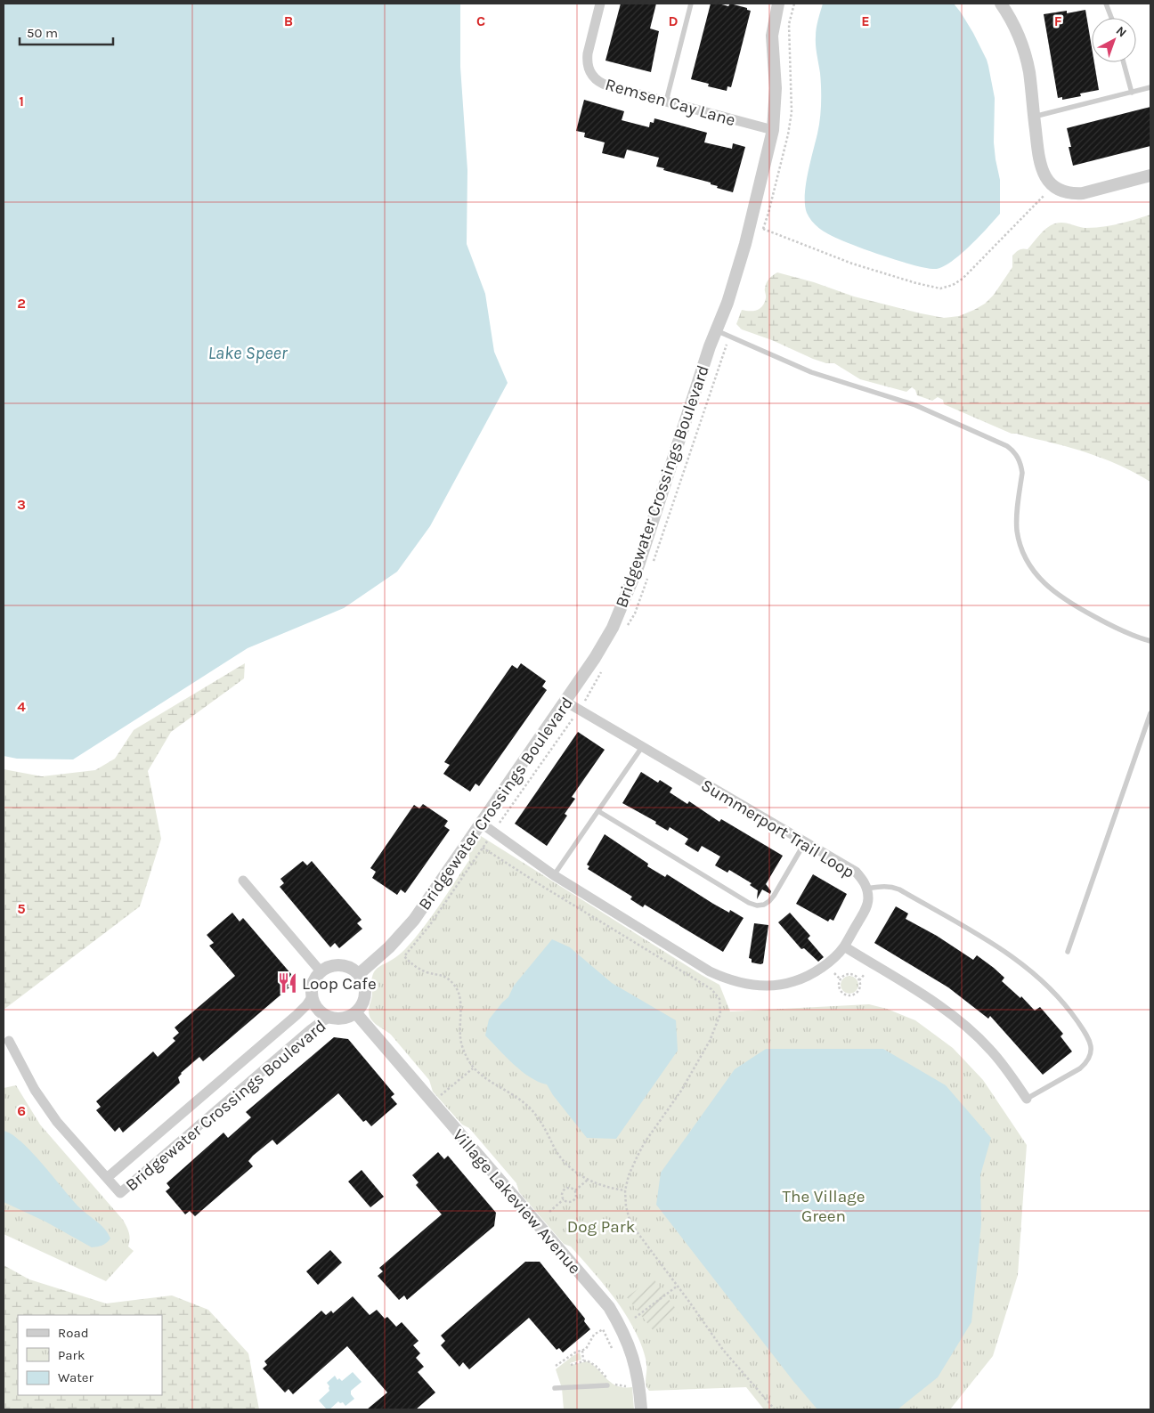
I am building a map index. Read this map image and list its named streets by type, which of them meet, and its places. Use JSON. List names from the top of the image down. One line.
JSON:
{"streets":{"street":["Remsen Cay Lane","Bridgewater Crossings Boulevard","Summerport Trail Loop","Village Lakeview Avenue"]},"crossings":[["Remsen Cay Lane","Bridgewater Crossings Boulevard"],["Bridgewater Crossings Boulevard","Summerport Trail Loop"],["Bridgewater Crossings Boulevard","Village Lakeview Avenue"]],"water":["Lake Speer"],"parks":["The Village Green","Dog Park"],"places":{"restaurant":["Loop Cafe"]},"legend":["Road","Park","Water"],"scale_bar":"50 m","north":"top right","grid":{"columns":["B","C","D","E","F"],"rows":["1","2","3","4","5","6"]}}
